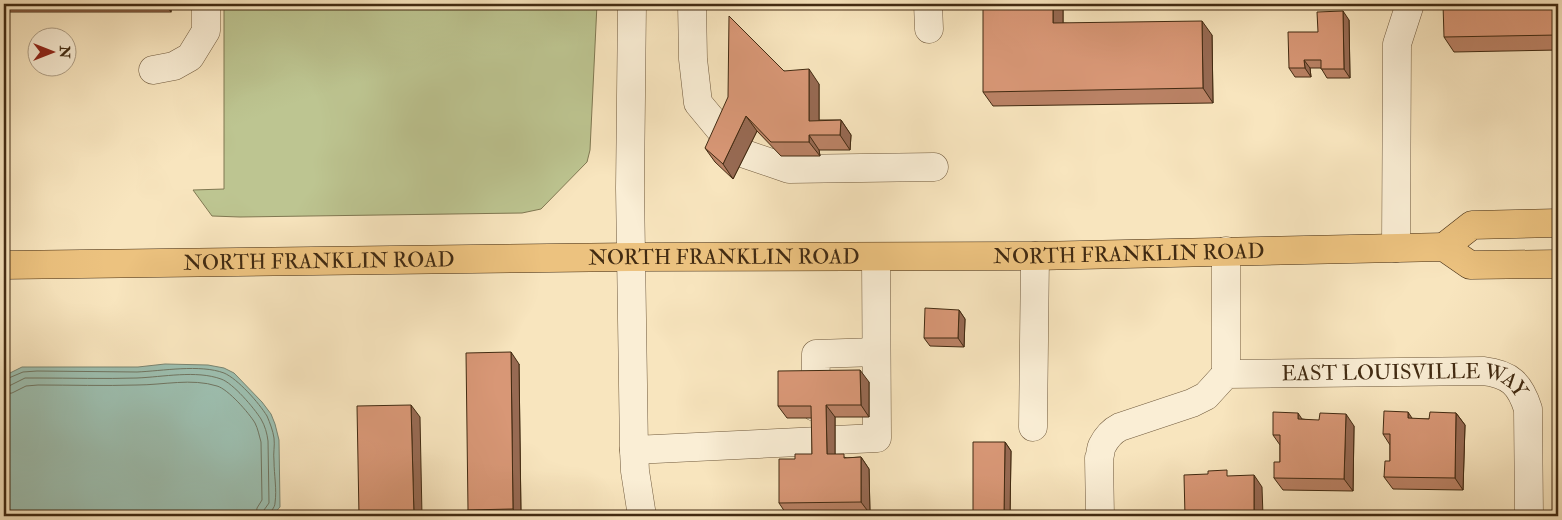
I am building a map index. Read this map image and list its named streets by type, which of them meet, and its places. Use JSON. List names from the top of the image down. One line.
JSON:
{"streets":{"main road":["NORTH FRANKLIN ROAD"],"street":["EAST LOUISVILLE WAY"]},"north":"right"}
